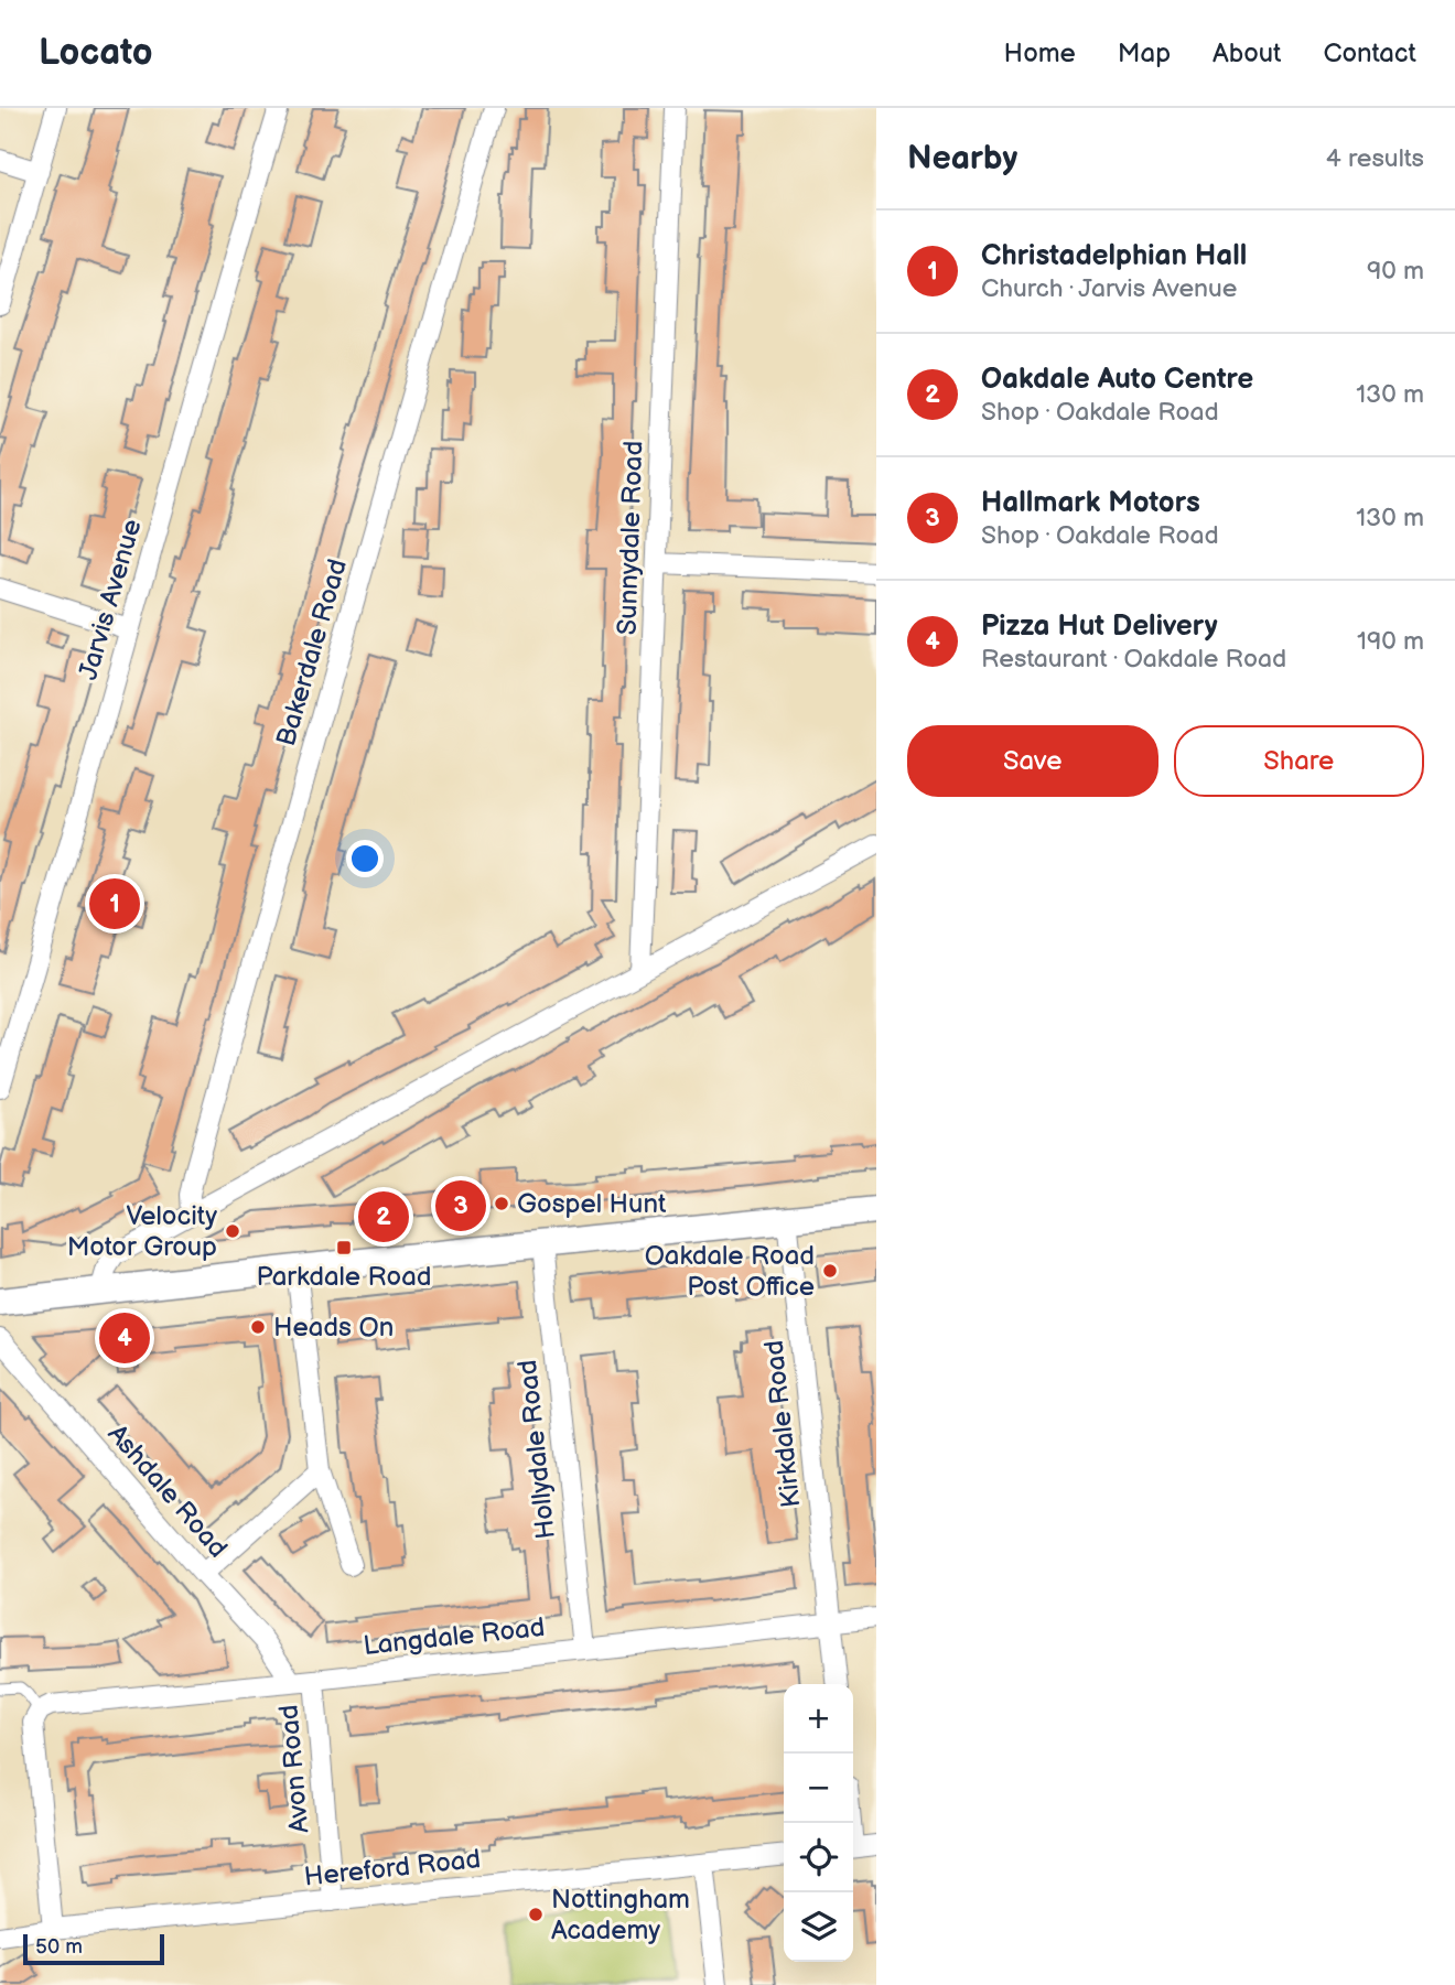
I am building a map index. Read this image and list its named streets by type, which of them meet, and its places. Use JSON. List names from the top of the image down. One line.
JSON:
{"streets":{"street":["Sunnydale Road","Jarvis Avenue","Bakerdale Road","Kirkdale Road","Hollydale Road","Ashdale Road","Langdale Road","Avon Road","Hereford Road"]},"crossings":[["Kirkdale Road","Langdale Road"],["Hollydale Road","Langdale Road"],["Ashdale Road","Langdale Road"],["Langdale Road","Avon Road"],["Avon Road","Hereford Road"]],"places":{"other":["Gospel Hunt","Velocity Motor Group","Oakdale Road Post Office","Heads On","Nottingham Academy"],"transit":["Parkdale Road"]},"scale_bar":"50 m","page":{"header":"Locato","nav":["Home","Map","About","Contact"],"heading":["Nearby","4 results"],"list":[{"mark":"1","name":"Christadelphian Hall","note":"Church · Jarvis Avenue","value":"90 m"},{"mark":"2","name":"Oakdale Auto Centre","note":"Shop · Oakdale Road","value":"130 m"},{"mark":"3","name":"Hallmark Motors","note":"Shop · Oakdale Road","value":"130 m"},{"mark":"4","name":"Pizza Hut Delivery","note":"Restaurant · Oakdale Road","value":"190 m"}],"buttons":["Save","Share"],"pins":["1","3","2","4"],"map_buttons":["+","−"],"scale":"50 m"}}
